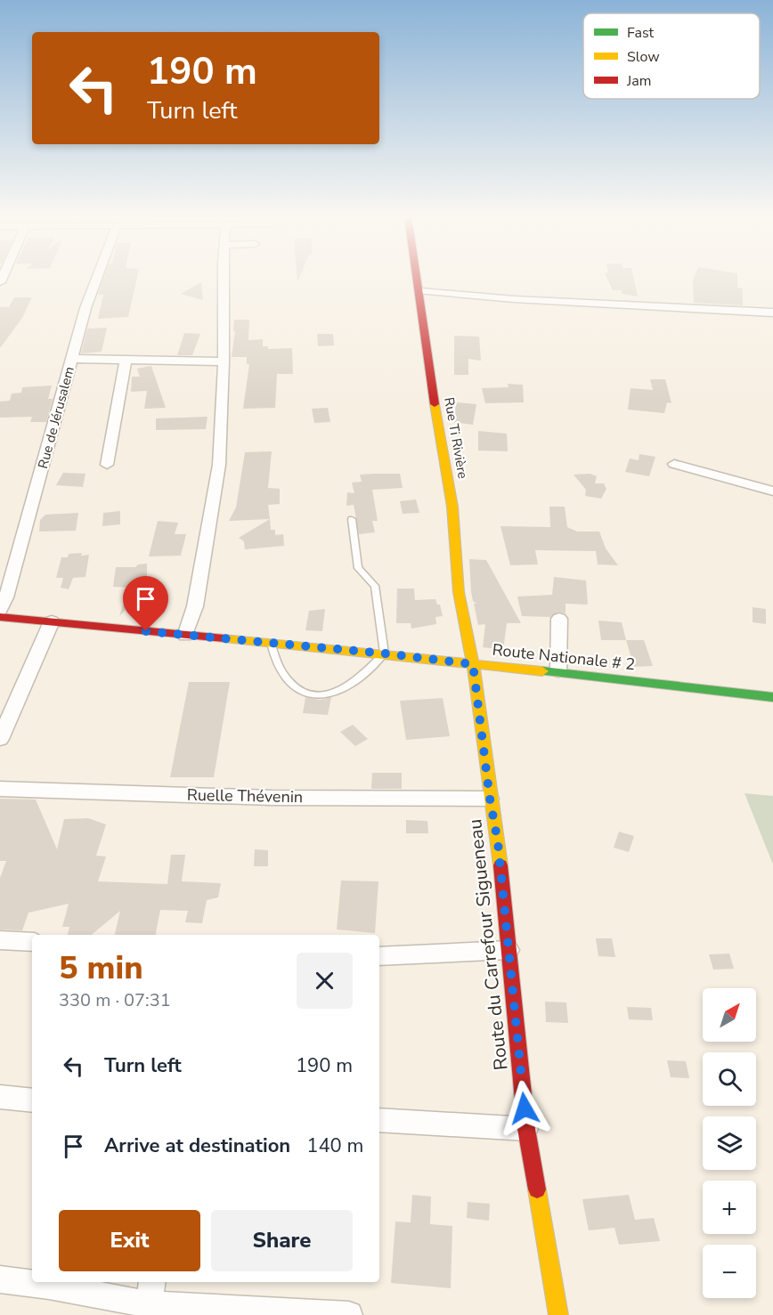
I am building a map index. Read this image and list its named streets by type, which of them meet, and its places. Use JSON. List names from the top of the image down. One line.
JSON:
{"streets":{"street":["Rue de Jérusalem","Rue Ti Rivière","Route Nationale # 2","Ruelle Thévenin","Route du Carrefour Sigueneau"]},"crossings":[["Rue Ti Rivière","Route Nationale # 2"],["Rue Ti Rivière","Route du Carrefour Sigueneau"],["Route Nationale # 2","Route du Carrefour Sigueneau"],["Ruelle Thévenin","Route du Carrefour Sigueneau"]],"legend":["Fast","Slow","Jam"],"north":"top right","page":{"turn":["190 m","Turn left"],"heading":["5 min","330 m · 07:31"],"map_buttons":["+","−"],"list":[{"name":"Turn left","value":"190 m"},{"name":"Arrive at destination","value":"140 m"}],"buttons":["Exit","Share"]}}
